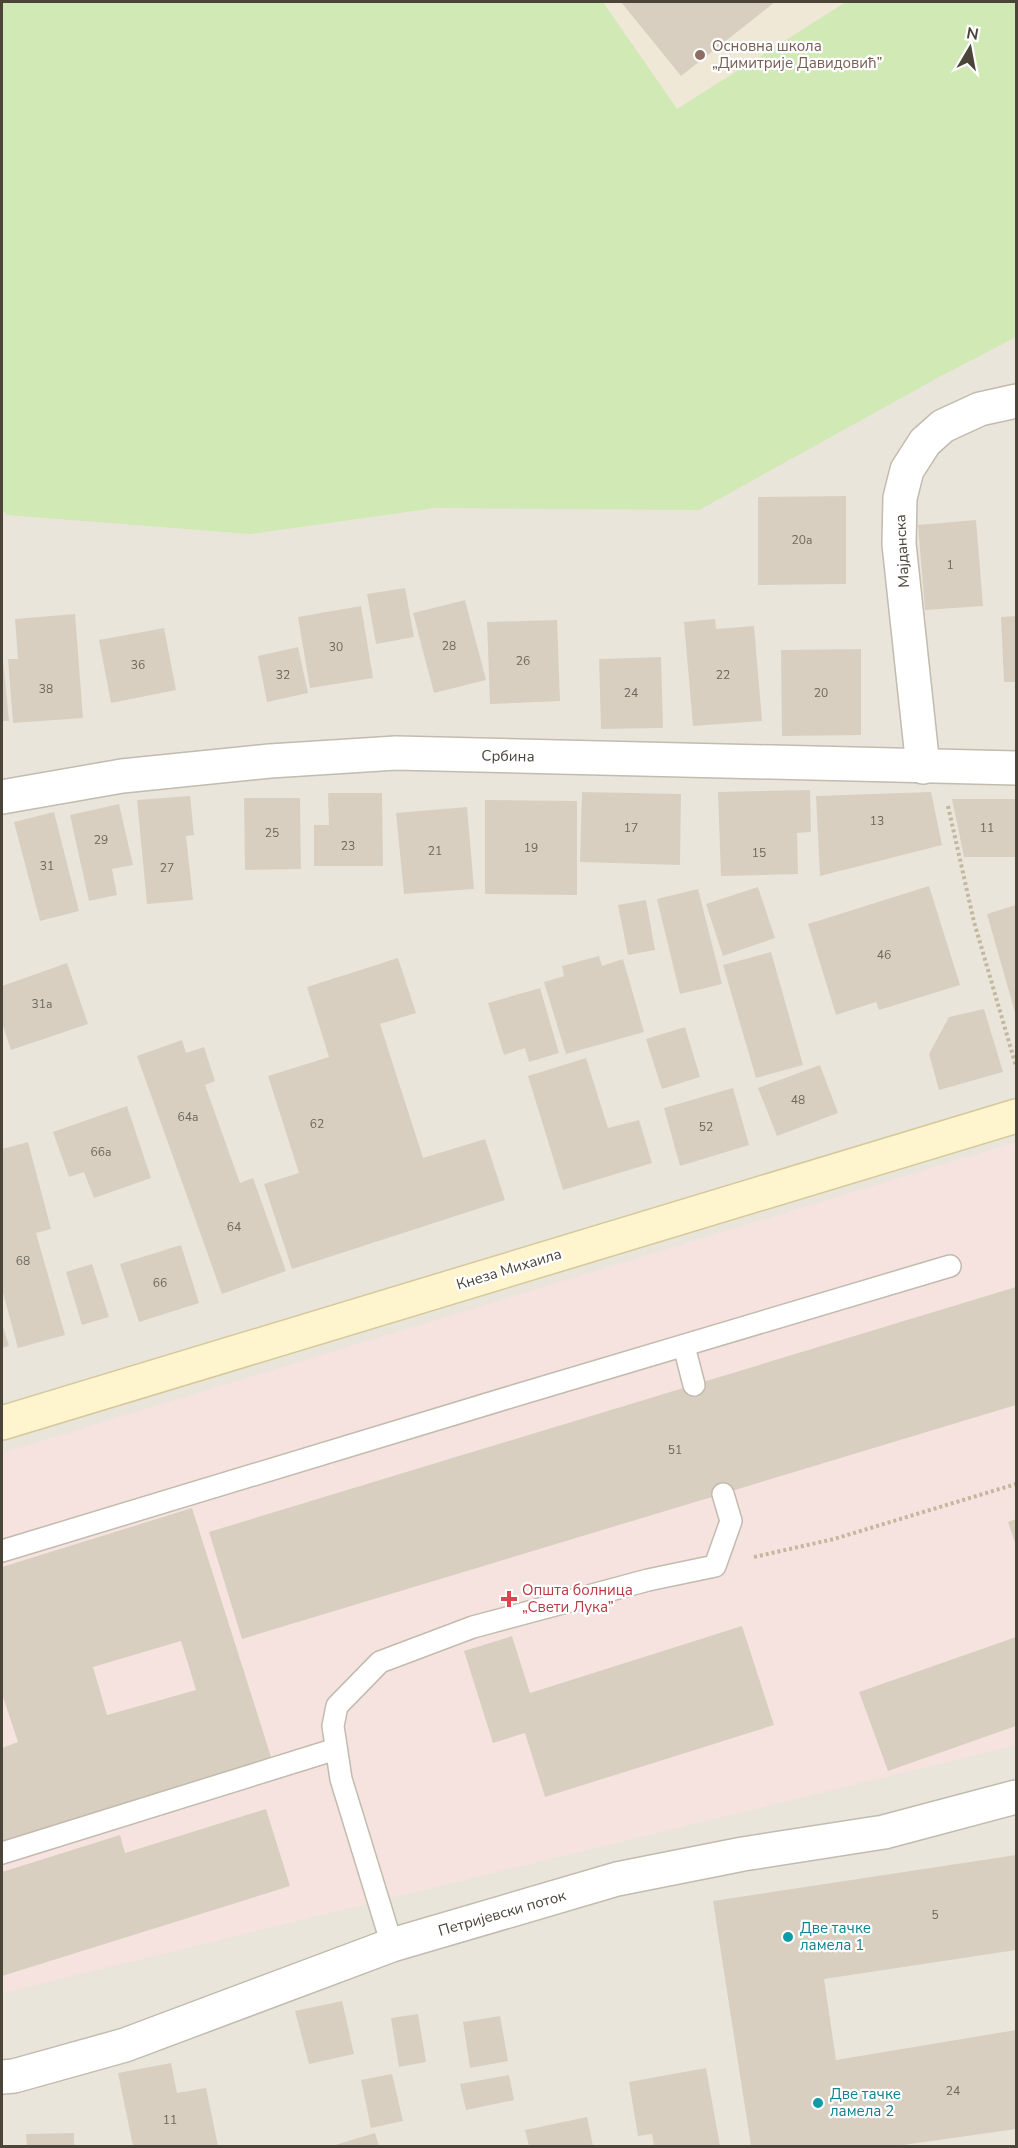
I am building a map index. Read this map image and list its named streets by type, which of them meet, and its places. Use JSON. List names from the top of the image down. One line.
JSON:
{"streets":{"main road":["Кнеза Михаила"],"street":["Мајданска","Србина","Петријевски поток"]},"crossings":[["Мајданска","Србина"]],"places":{"other":["Основна школа „Димитрије Давидовић”","Две тачке ламела 1","Две тачке ламела 2"],"health":["Општа болница „Свети Лука”"]},"house_numbers":["20a","1","28","30","26","36","32","22","38","24","20","13","17","11","25","29","23","19","21","15","31","27","46","31a","48","64a","62","52","66a","64","68","66","51","5","24","11"],"north":"top"}
